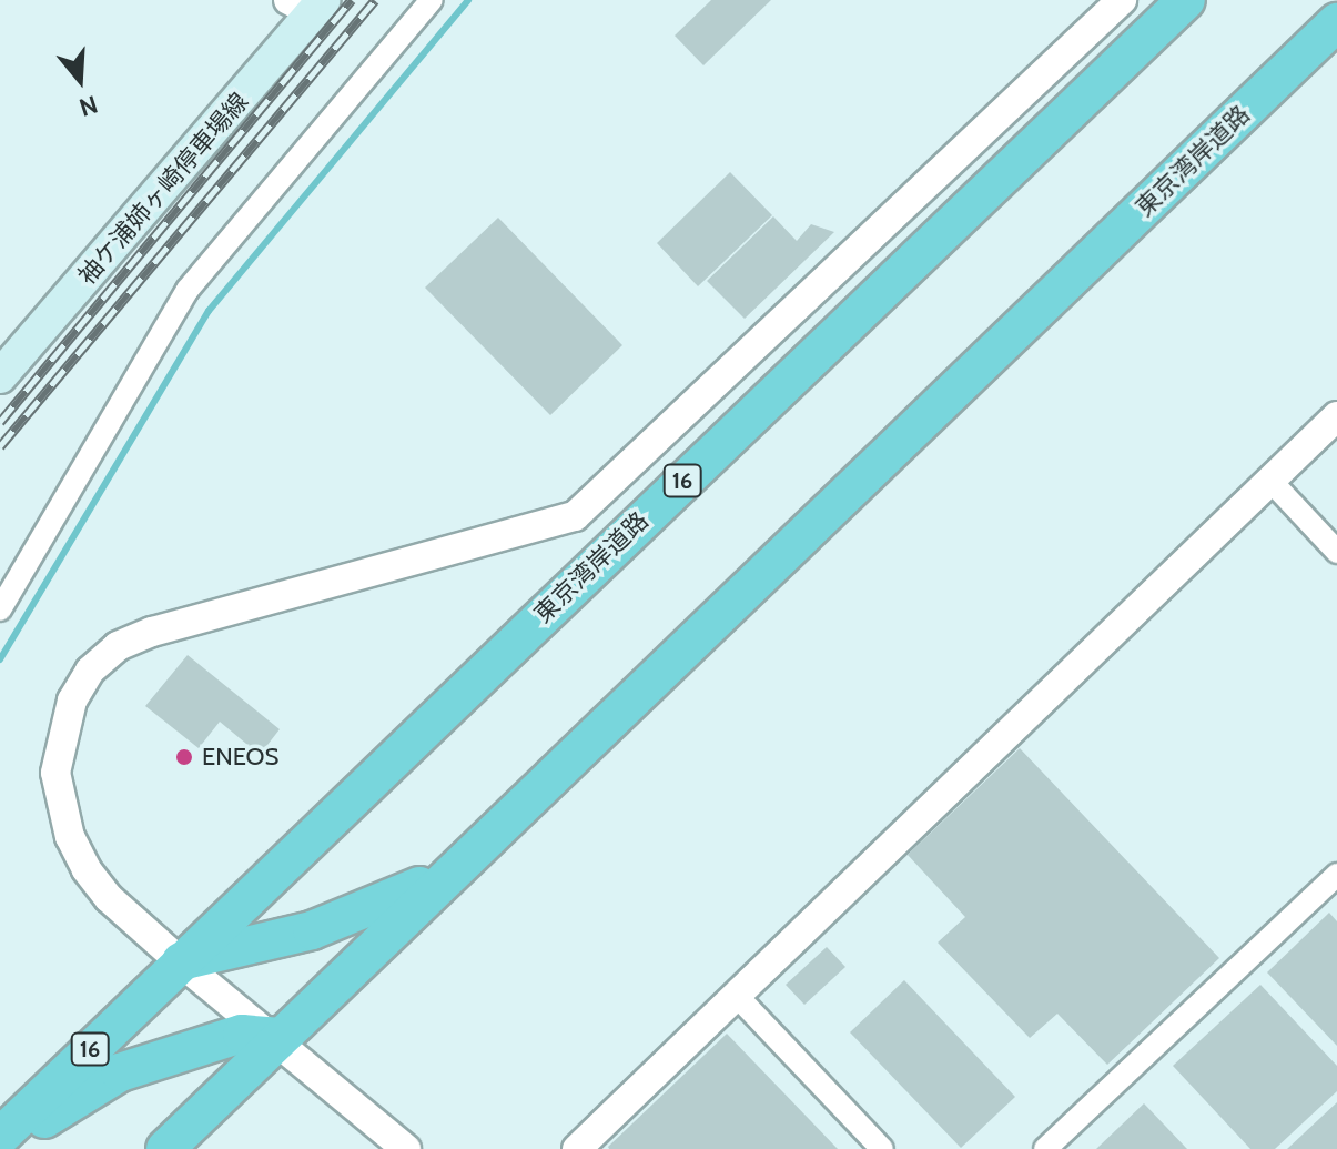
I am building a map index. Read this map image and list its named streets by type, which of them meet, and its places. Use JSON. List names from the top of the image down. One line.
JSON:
{"streets":{"highway":["東京湾岸道路","16"],"main road":["袖ケ浦姉ヶ崎停車場線"]},"places":["ENEOS"],"north":"bottom"}
